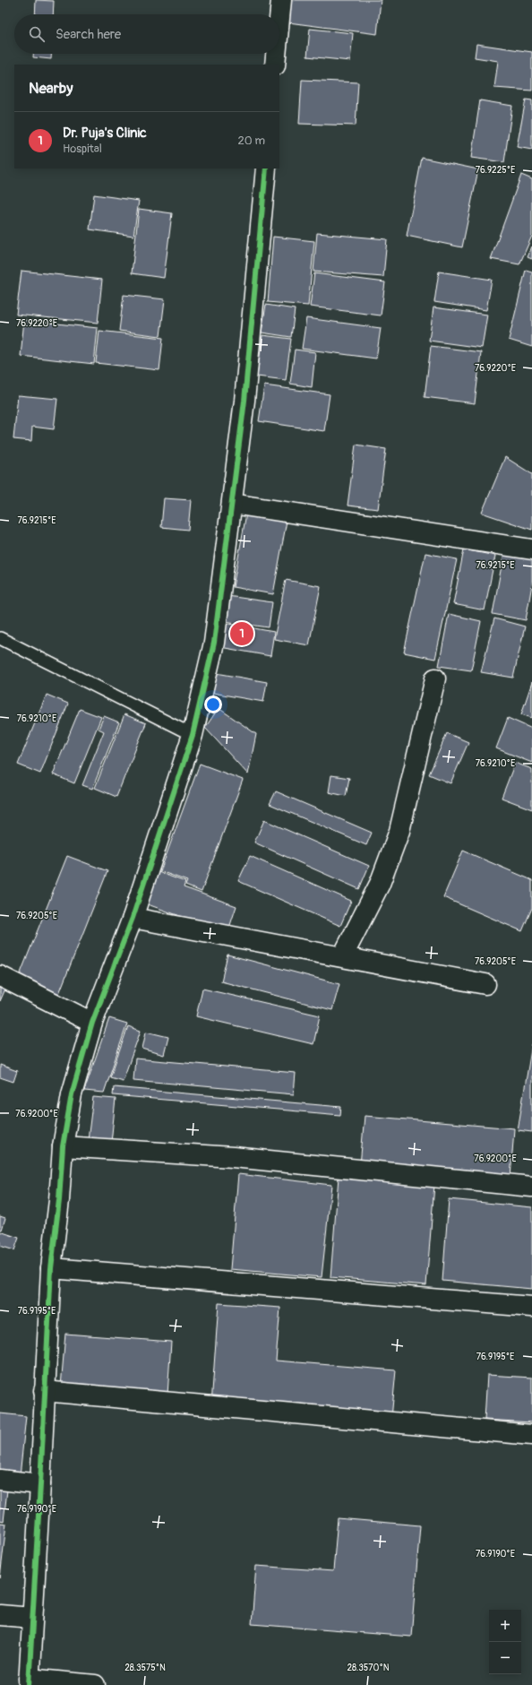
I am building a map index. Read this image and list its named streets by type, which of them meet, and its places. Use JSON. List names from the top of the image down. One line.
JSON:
{"page":{"search":"Search here","heading":"Nearby","list":[{"mark":"1","name":"Dr. Puja's Clinic","note":"Hospital","value":"20 m"}],"pins":"1","map_buttons":["+","−"]},"coordinates":["76.9225°E","76.9220°E","76.9215°E","76.9210°E","76.9205°E","76.9200°E","76.9195°E","76.9190°E","28.3575°N","28.3570°N"]}
